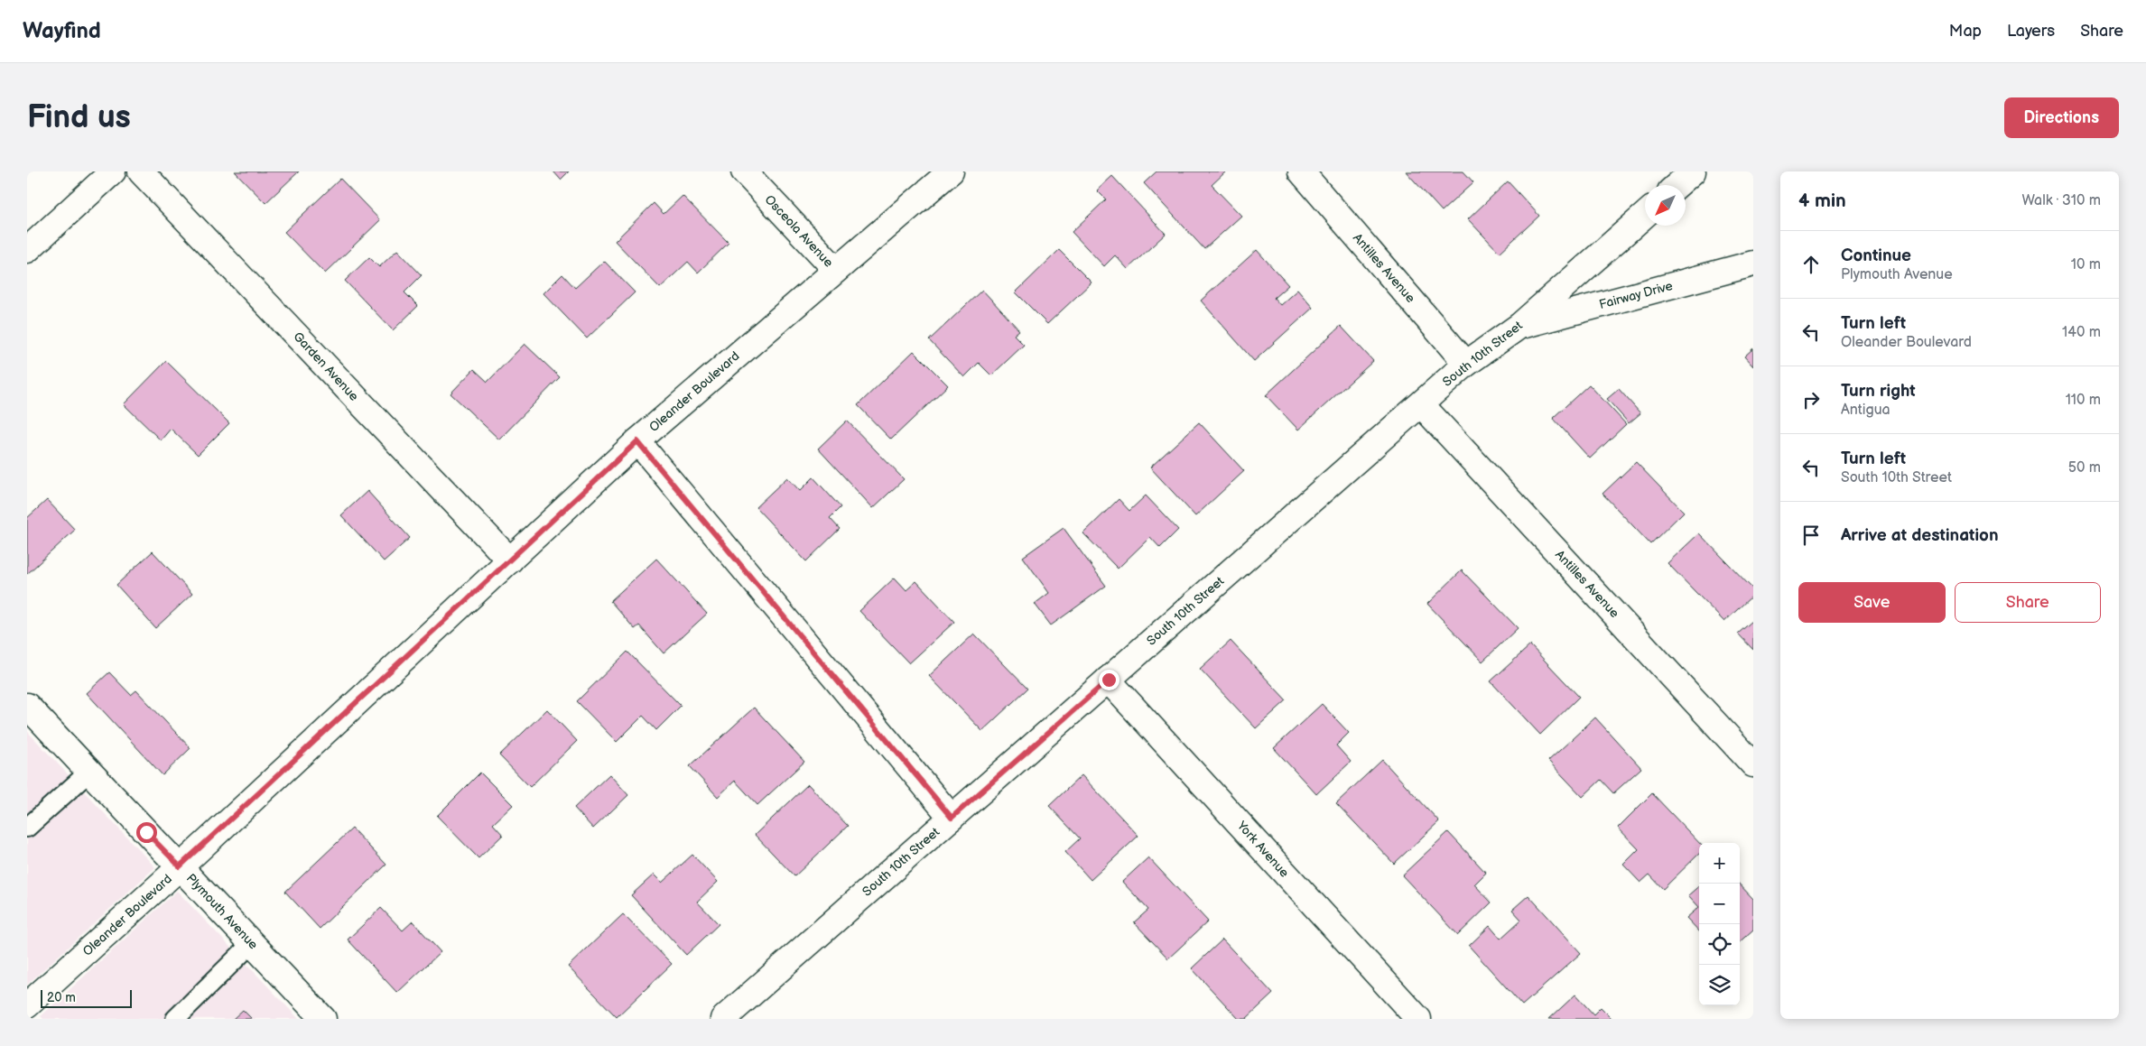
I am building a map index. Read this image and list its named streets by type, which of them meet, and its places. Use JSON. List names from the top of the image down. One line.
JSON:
{"streets":{"street":["Osceola Avenue","Antilles Avenue","Fairway Drive","South 10th Street","Garden Avenue","Oleander Boulevard","York Avenue","Plymouth Avenue"]},"crossings":[["Osceola Avenue","Oleander Boulevard"],["Antilles Avenue","South 10th Street"],["Fairway Drive","South 10th Street"],["South 10th Street","York Avenue"],["Garden Avenue","Oleander Boulevard"],["Oleander Boulevard","Plymouth Avenue"]],"scale_bar":"20 m","north":"bottom left","page":{"header":"Wayfind","nav":["Map","Layers","Share"],"buttons":["Directions",["Save","Share"]],"title":"Find us","heading":["4 min","Walk · 310 m"],"list":[["Continue","Plymouth Avenue","10 m"],["Turn left","Oleander Boulevard","140 m"],["Turn right","Antigua","110 m"],["Turn left","South 10th Street","50 m"],"Arrive at destination"],"map_buttons":["+","−"],"scale":"20 m"}}
